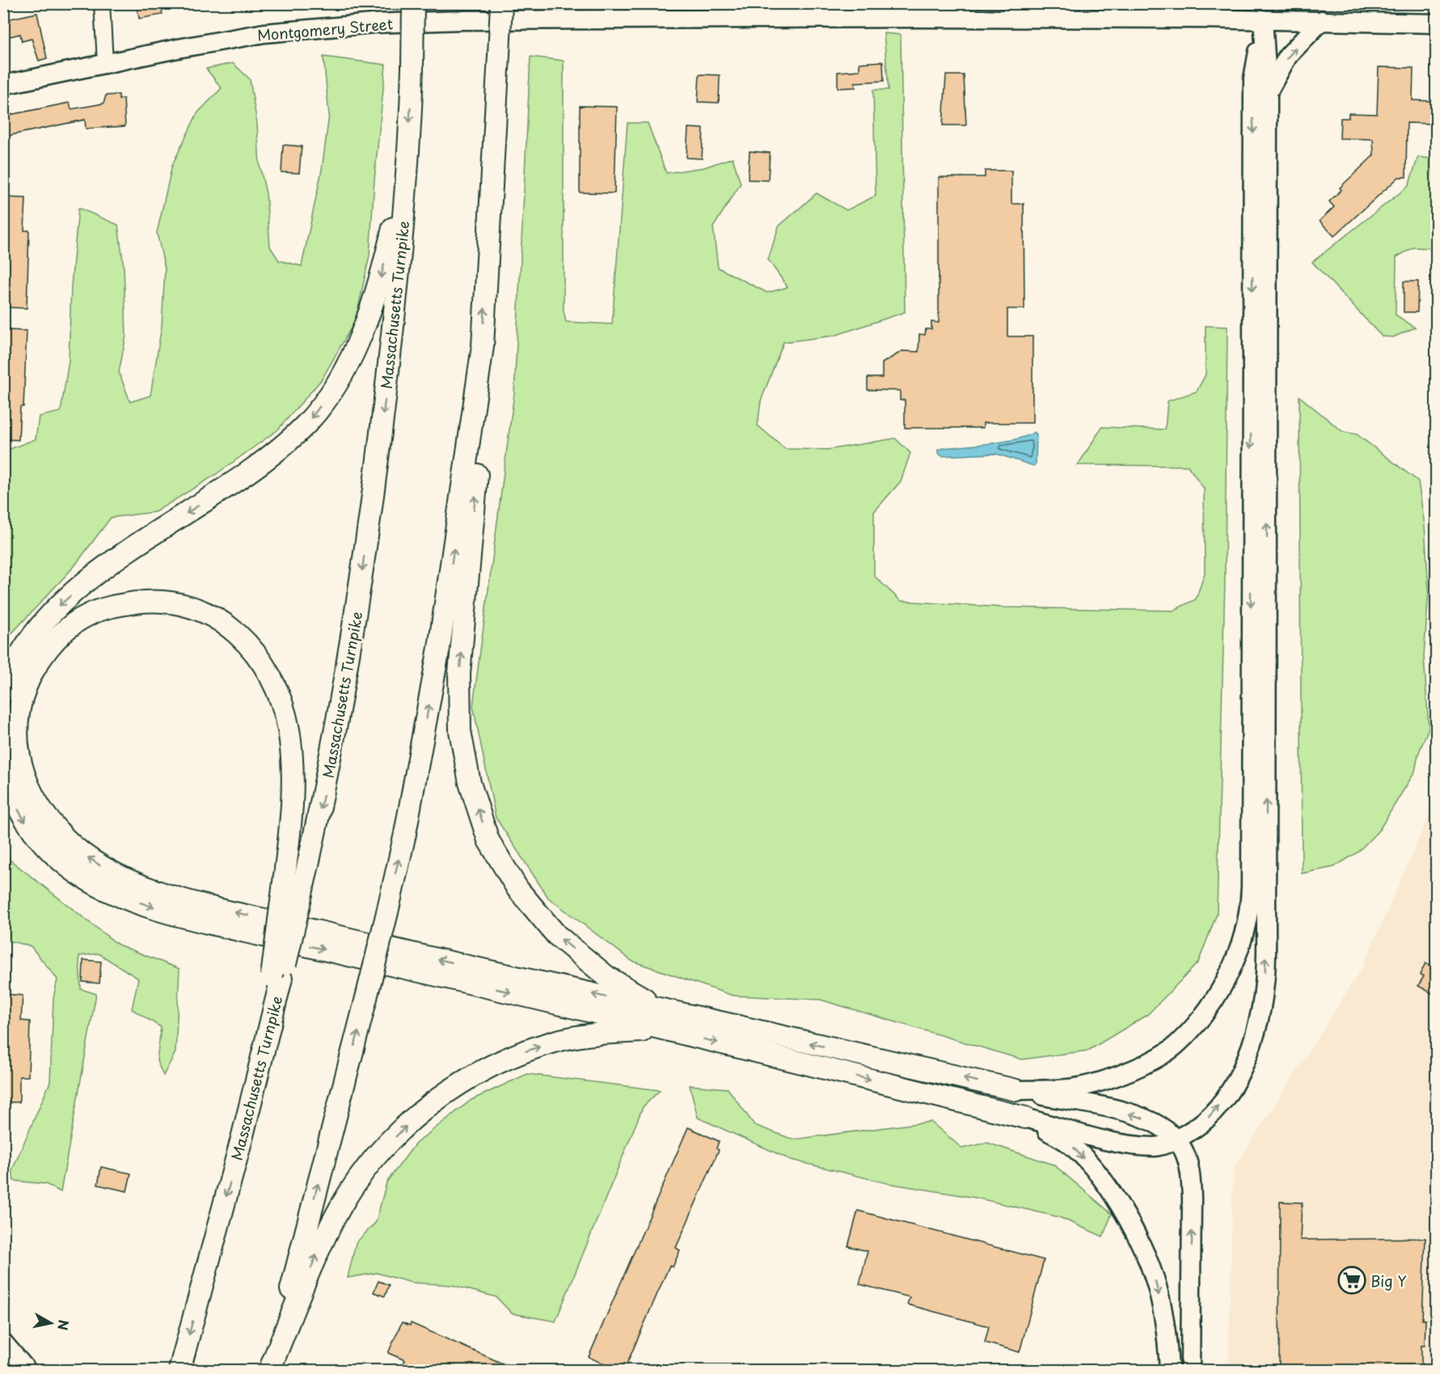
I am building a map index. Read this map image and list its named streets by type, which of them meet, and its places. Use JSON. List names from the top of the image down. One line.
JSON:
{"streets":{"highway":["Massachusetts Turnpike"],"main road":["Montgomery Street"]},"places":{"supermarket":["Big Y"]},"north":"right"}
